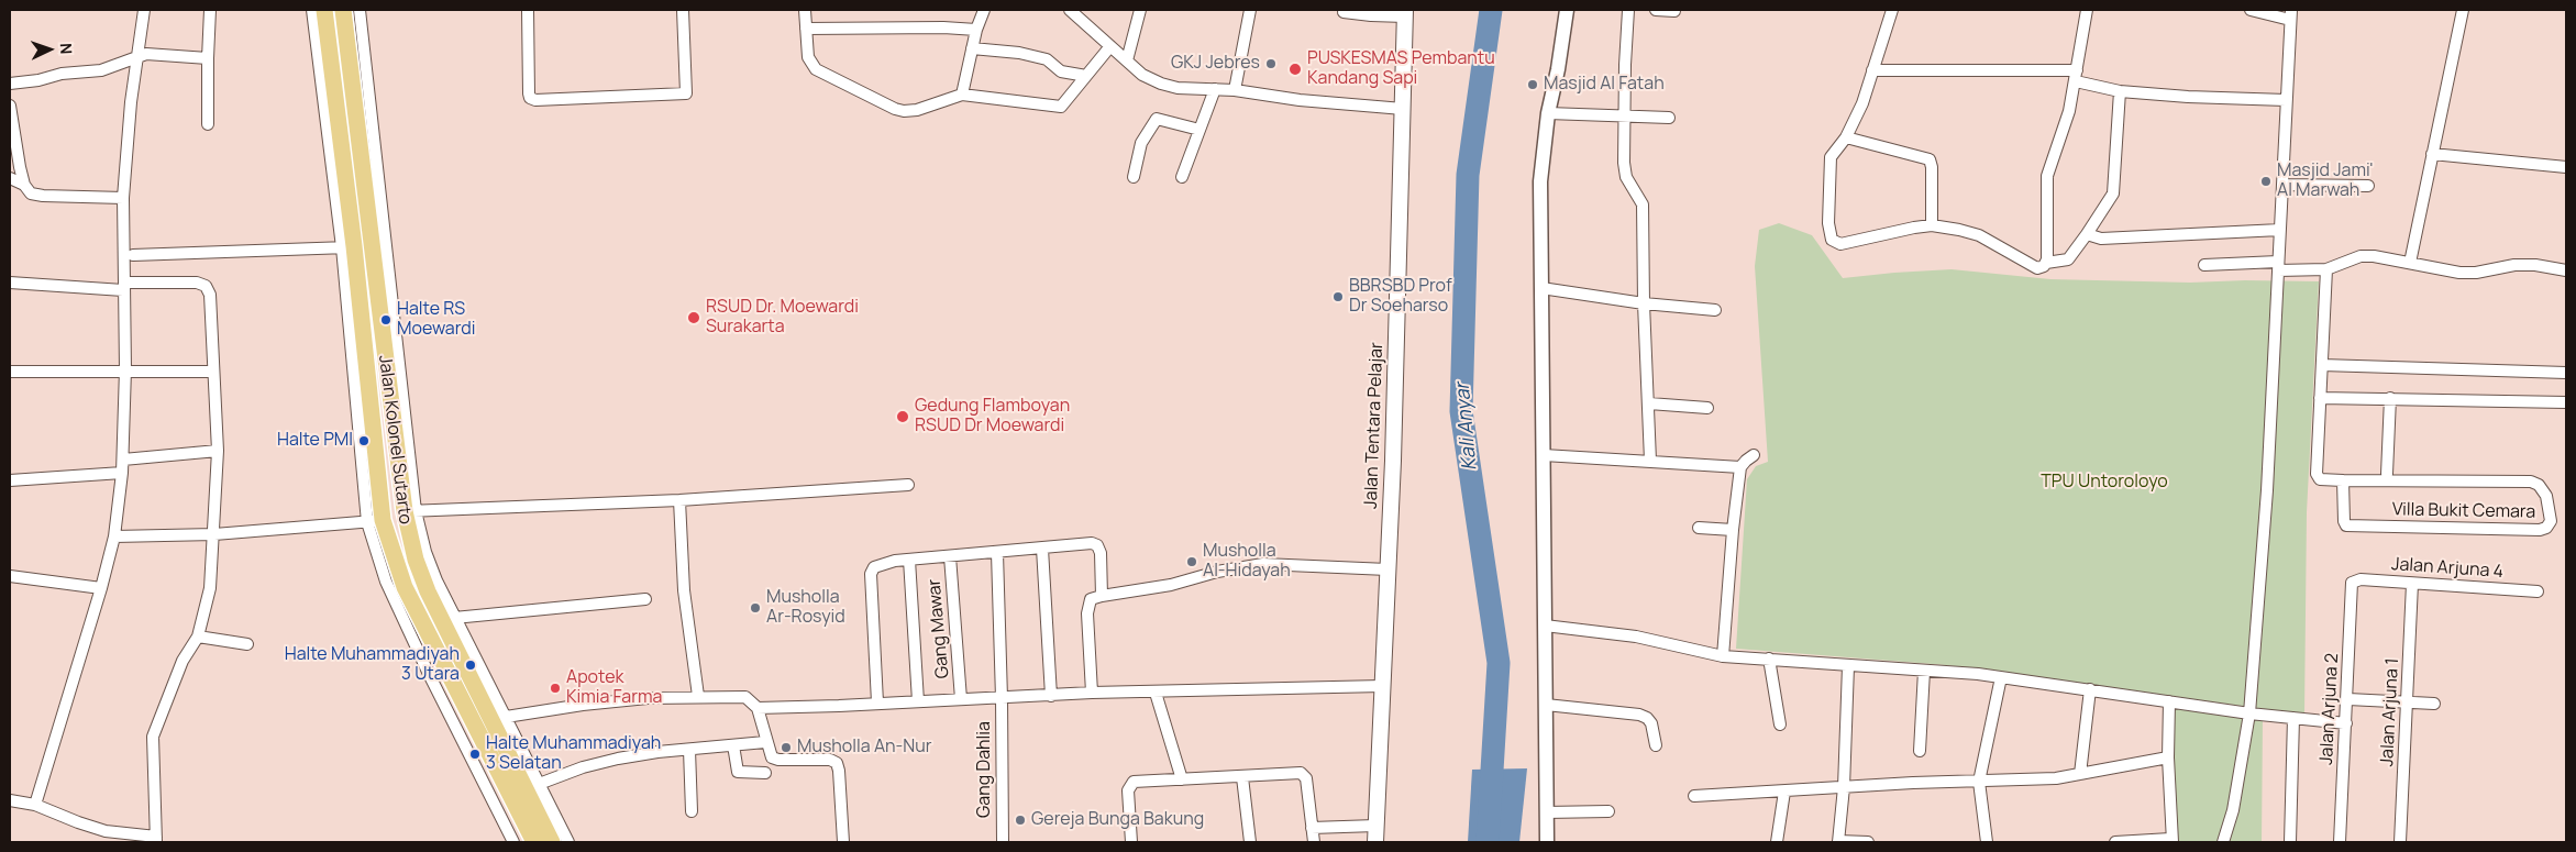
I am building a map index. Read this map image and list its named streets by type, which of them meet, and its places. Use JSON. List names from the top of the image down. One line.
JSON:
{"streets":{"main road":["Jalan Tentara Pelajar","Jalan Kolonel Sutarto"],"street":["Villa Bukit Cemara","Jalan Arjuna 4","Gang Mawar","Jalan Arjuna 2","Jalan Arjuna 1","Gang Dahlia"]},"crossings":[["Jalan Arjuna 4","Jalan Arjuna 2"],["Jalan Arjuna 4","Jalan Arjuna 1"]],"water":["Kali Anyar"],"parks":["TPU Untoroloyo"],"places":["GKJ Jebres","PUSKESMAS Pembantu Kandang Sapi","Masjid Al Fatah","Masjid Jami' Al Marwah","BBRSBD Prof Dr Soeharso","RSUD Dr. Moewardi Surakarta","Halte RS Moewardi","Gedung Flamboyan RSUD Dr Moewardi","Halte PMI","Musholla Al-Hidayah","Musholla Ar-Rosyid","Halte Muhammadiyah 3 Utara","Apotek Kimia Farma","Musholla An-Nur","Halte Muhammadiyah 3 Selatan","Gereja Bunga Bakung"],"north":"right"}
